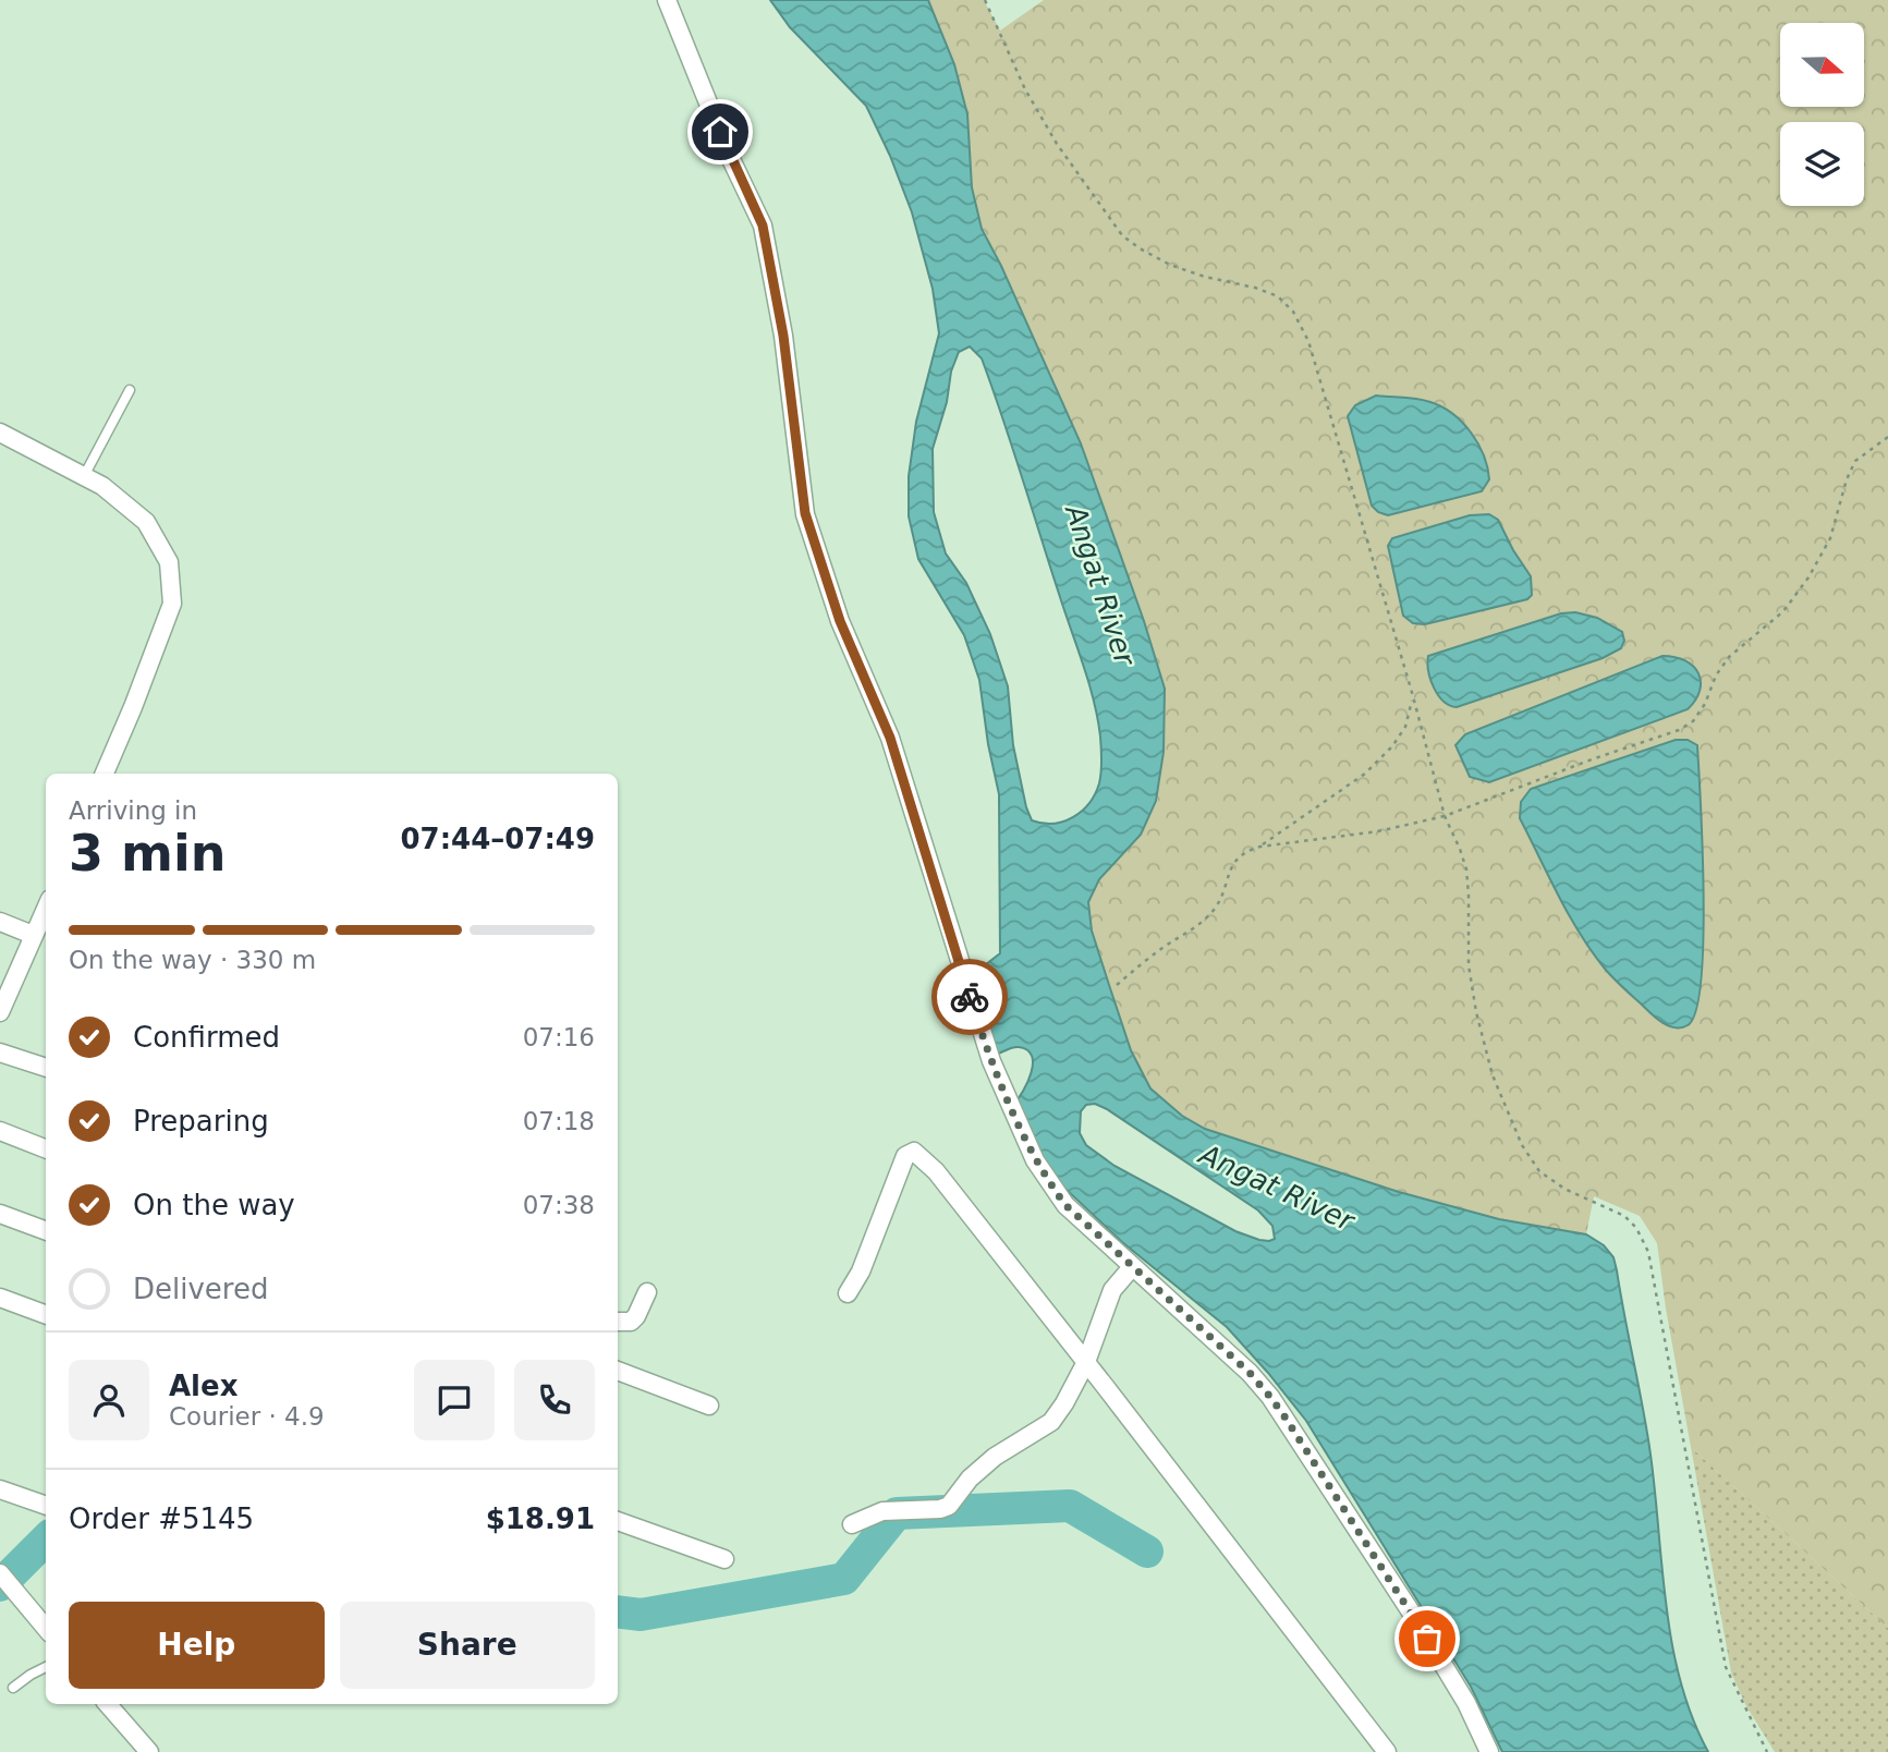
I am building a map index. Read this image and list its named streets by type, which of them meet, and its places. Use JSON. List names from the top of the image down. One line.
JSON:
{"water":["Angat River"],"north":"right","page":{"heading":["3 min","Arriving in","07:44–07:49"],"panel":["Alex","Courier · 4.9","Order #5145","$18.91"],"bar":"On the way · 330 m","list":[["Confirmed","07:16"],["Preparing","07:18"],["On the way","07:38"],"Delivered"],"buttons":["Help","Share"]}}
